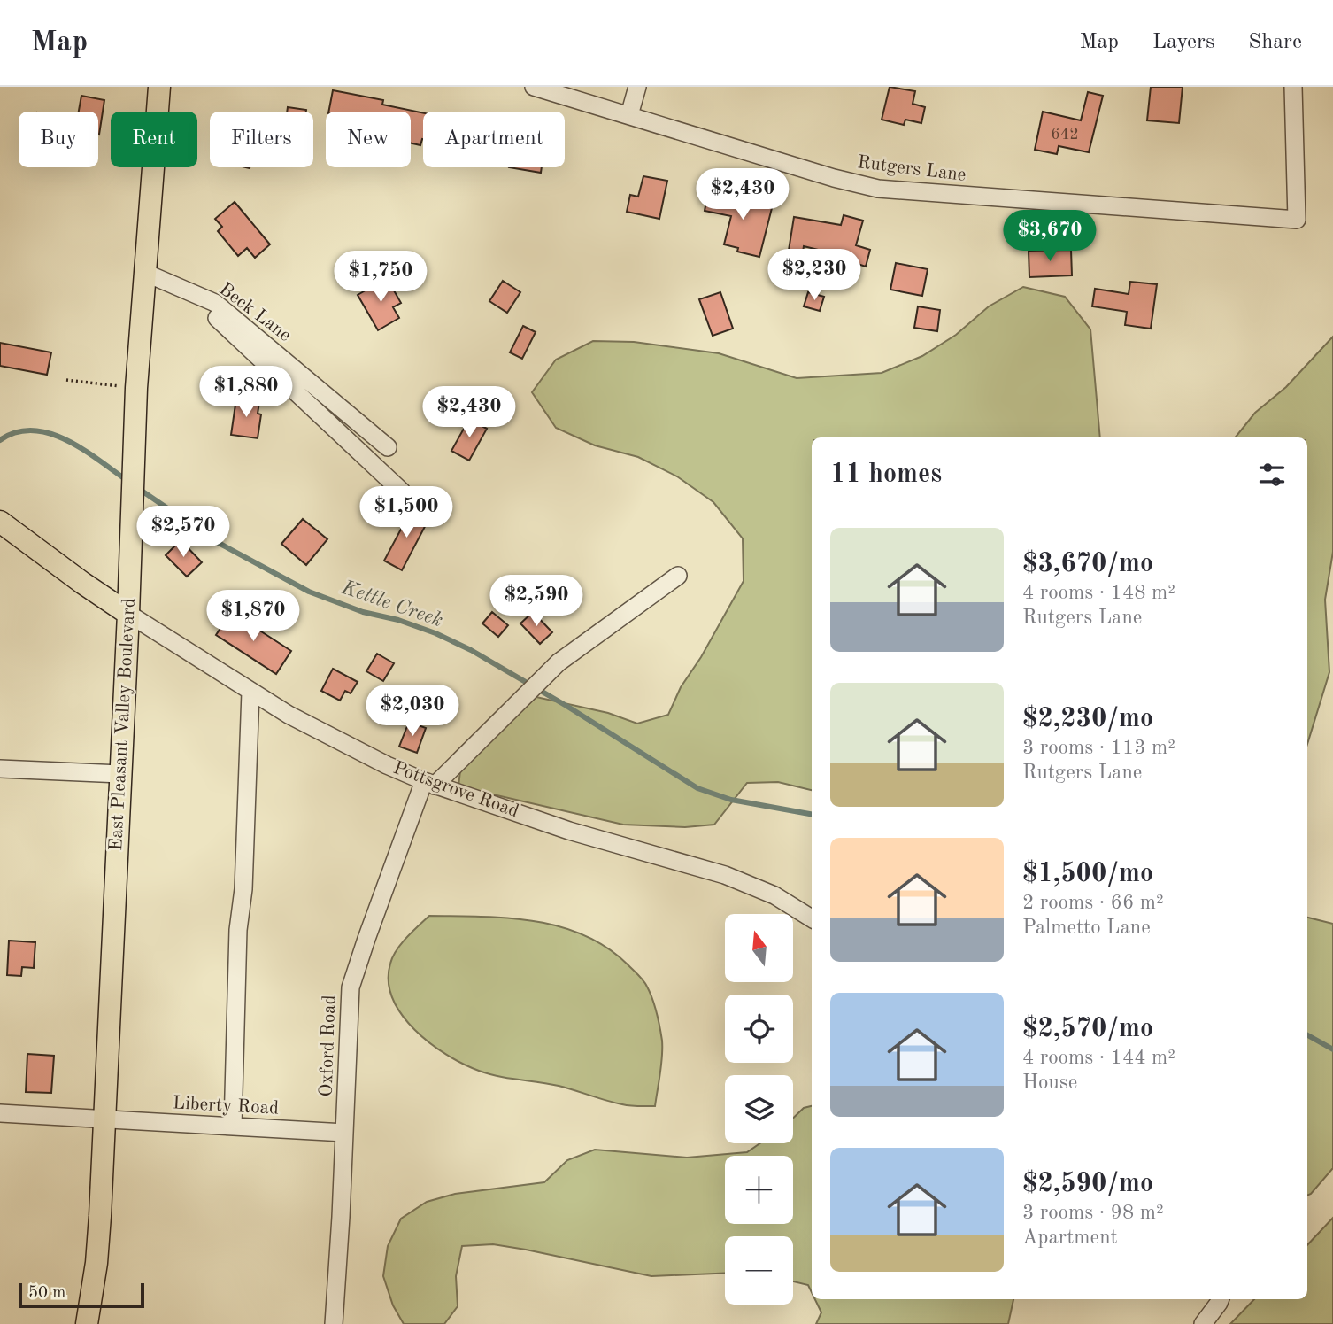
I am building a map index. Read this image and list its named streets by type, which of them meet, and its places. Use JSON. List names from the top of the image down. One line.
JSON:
{"streets":{"main road":["East Pleasant Valley Boulevard","Pottsgrove Road"],"street":["Rutgers Lane","Beck Lane","Oxford Road","Liberty Road"]},"crossings":[["Beck Lane","East Pleasant Valley Boulevard"],["East Pleasant Valley Boulevard","Pottsgrove Road"],["East Pleasant Valley Boulevard","Liberty Road"],["Pottsgrove Road","Oxford Road"],["Oxford Road","Liberty Road"]],"water":["Kettle Creek"],"house_numbers":["642"],"scale_bar":"50 m","north":"top","page":{"header":"Map","nav":["Map","Layers","Share"],"chip":["Buy","Rent","Filters","New","Apartment"],"price":["$2,430","$3,670","$2,230","$1,750","$1,880","$2,430","$1,500","$2,570","$2,590","$1,870","$2,030"],"heading":"11 homes","list":[{"name":"$3,670/mo","note":"4 rooms · 148 m² · Rutgers Lane"},{"name":"$2,230/mo","note":"3 rooms · 113 m² · Rutgers Lane"},{"name":"$1,500/mo","note":"2 rooms · 66 m² · Palmetto Lane"},{"name":"$2,570/mo","note":"4 rooms · 144 m² · House"},{"name":"$2,590/mo","note":"3 rooms · 98 m² · Apartment"}],"map_buttons":["+","−"],"scale":"50 m"}}
